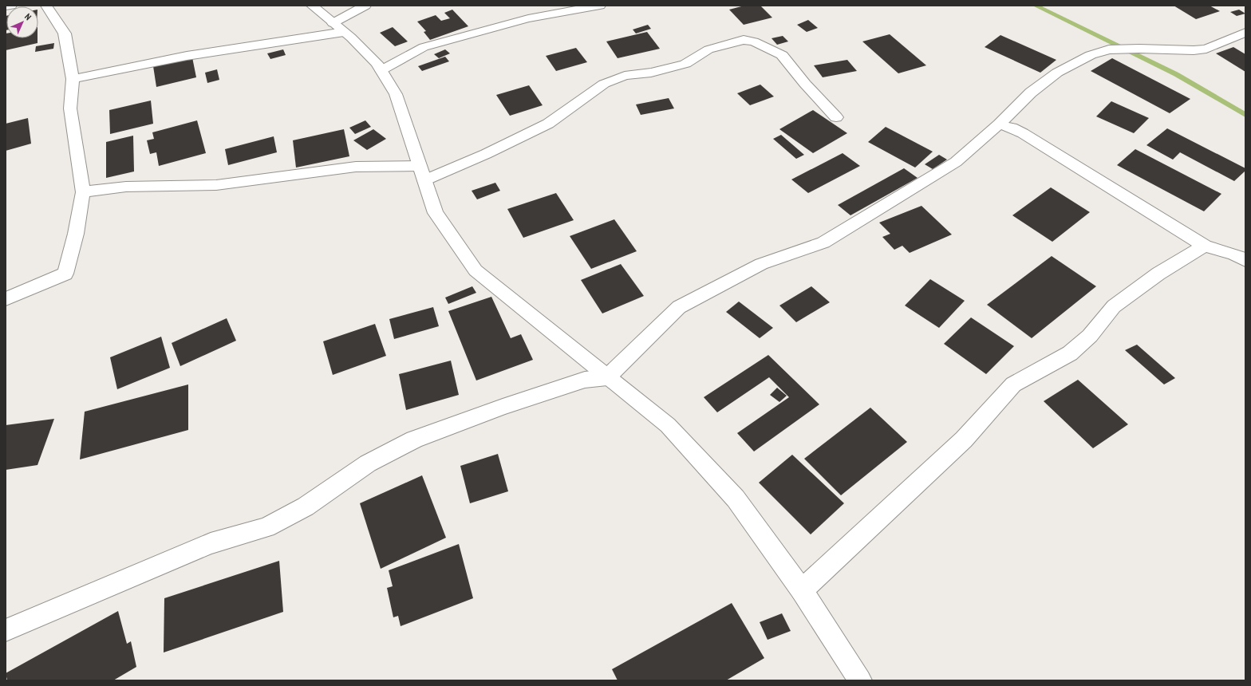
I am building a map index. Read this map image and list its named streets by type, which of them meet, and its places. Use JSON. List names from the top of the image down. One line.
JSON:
{"north":"top right"}
